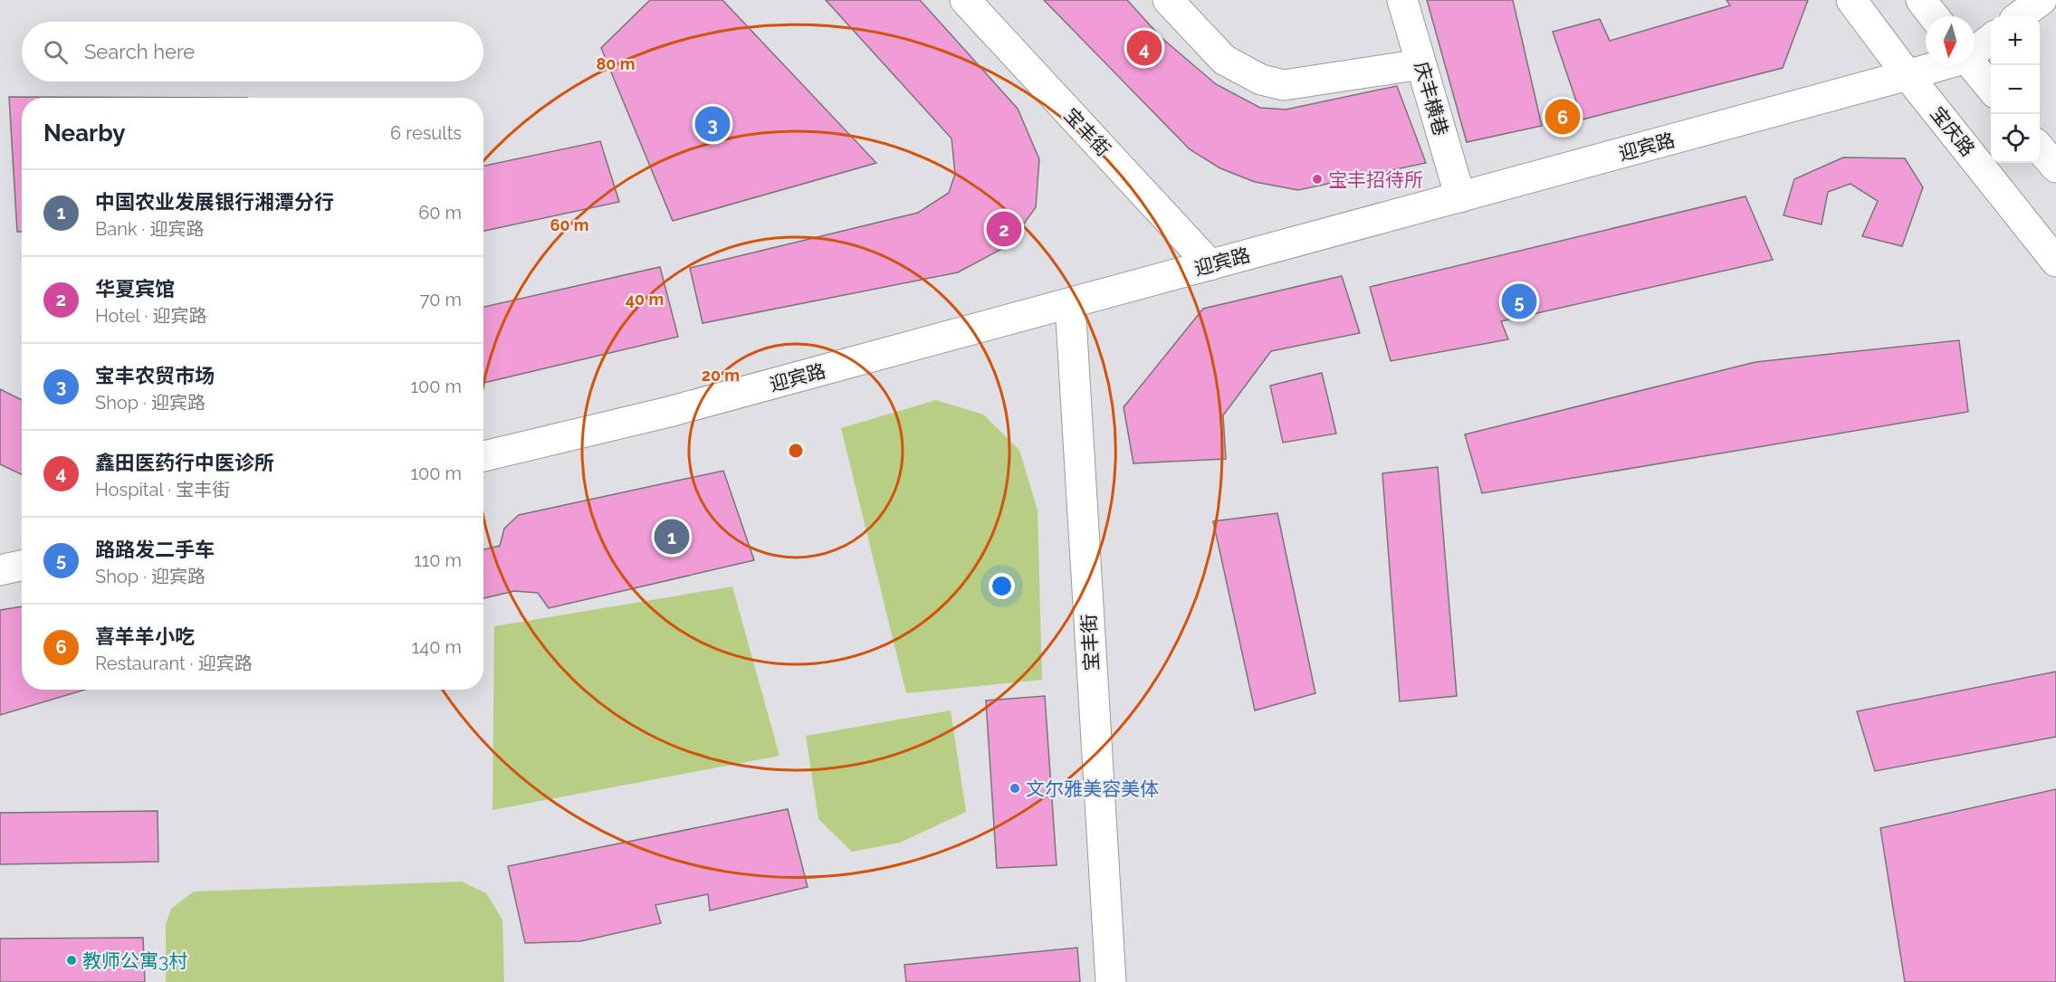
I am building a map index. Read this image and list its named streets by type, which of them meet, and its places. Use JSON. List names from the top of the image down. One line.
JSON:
{"streets":{"street":["庆丰横巷","宝庆路","宝丰街","迎宾路"]},"crossings":[["庆丰横巷","迎宾路"],["宝庆路","迎宾路"],["宝丰街","迎宾路"]],"places":["宝丰招待所","文尔雅美容美体","教师公寓3村"],"north":"bottom","page":{"map_buttons":["+","−"],"search":"Search here","pins":["4","6","3","2","5","1"],"heading":["Nearby","6 results"],"list":[{"mark":"1","name":"中国农业发展银行湘潭分行","note":"Bank · 迎宾路","value":"60 m"},{"mark":"2","name":"华夏宾馆","note":"Hotel · 迎宾路","value":"70 m"},{"mark":"3","name":"宝丰农贸市场","note":"Shop · 迎宾路","value":"100 m"},{"mark":"4","name":"鑫田医药行中医诊所","note":"Hospital · 宝丰街","value":"100 m"},{"mark":"5","name":"路路发二手车","note":"Shop · 迎宾路","value":"110 m"},{"mark":"6","name":"喜羊羊小吃","note":"Restaurant · 迎宾路","value":"140 m"}]},"rings":["80 m","60 m","40 m","20 m"]}
